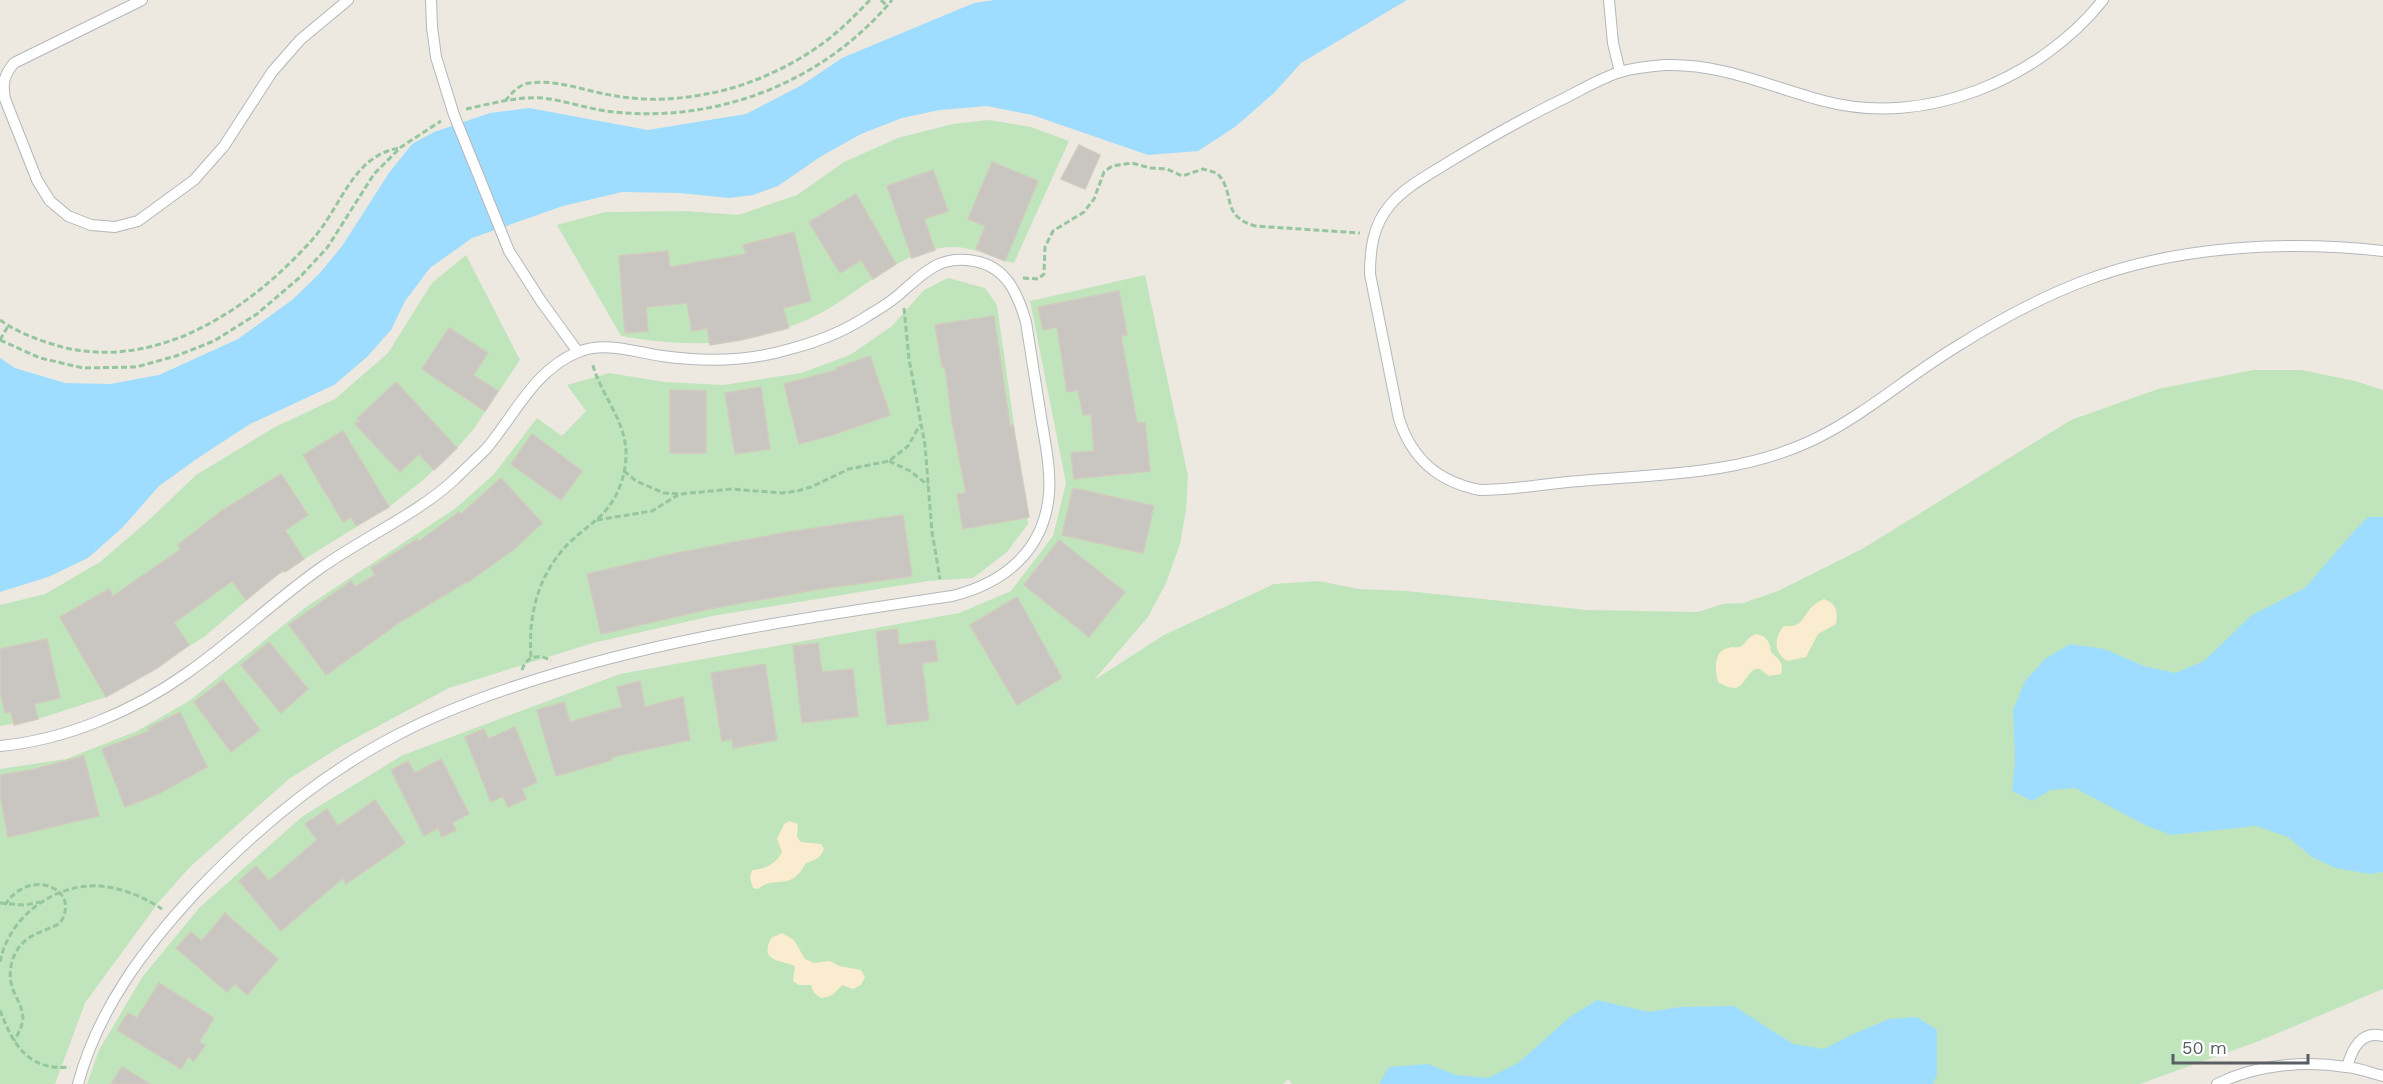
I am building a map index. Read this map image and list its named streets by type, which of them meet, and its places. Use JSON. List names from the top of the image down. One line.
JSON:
{"scale_bar":"50 m"}
